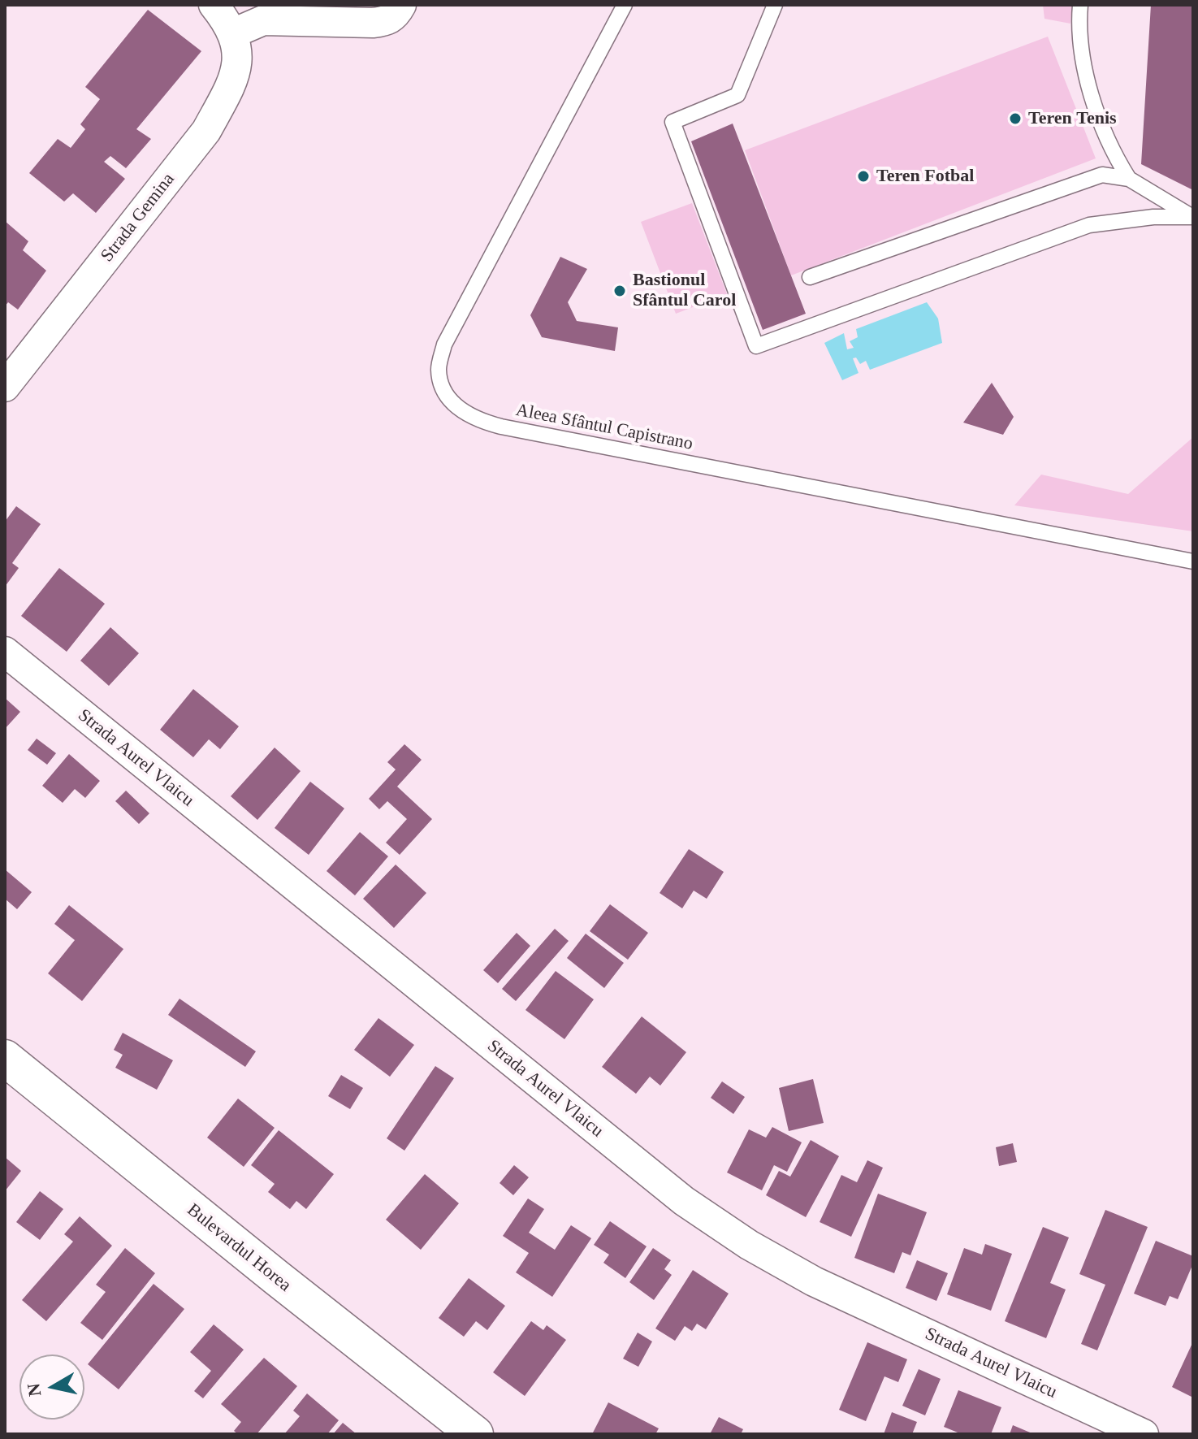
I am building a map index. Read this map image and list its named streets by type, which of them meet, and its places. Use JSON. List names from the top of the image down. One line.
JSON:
{"streets":{"main road":["Bulevardul Horea"],"street":["Strada Gemina","Strada Aurel Vlaicu"],"lane":["Aleea Sfântul Capistrano"]},"places":["Teren Tenis","Teren Fotbal","Bastionul Sfântul Carol"],"north":"left"}
